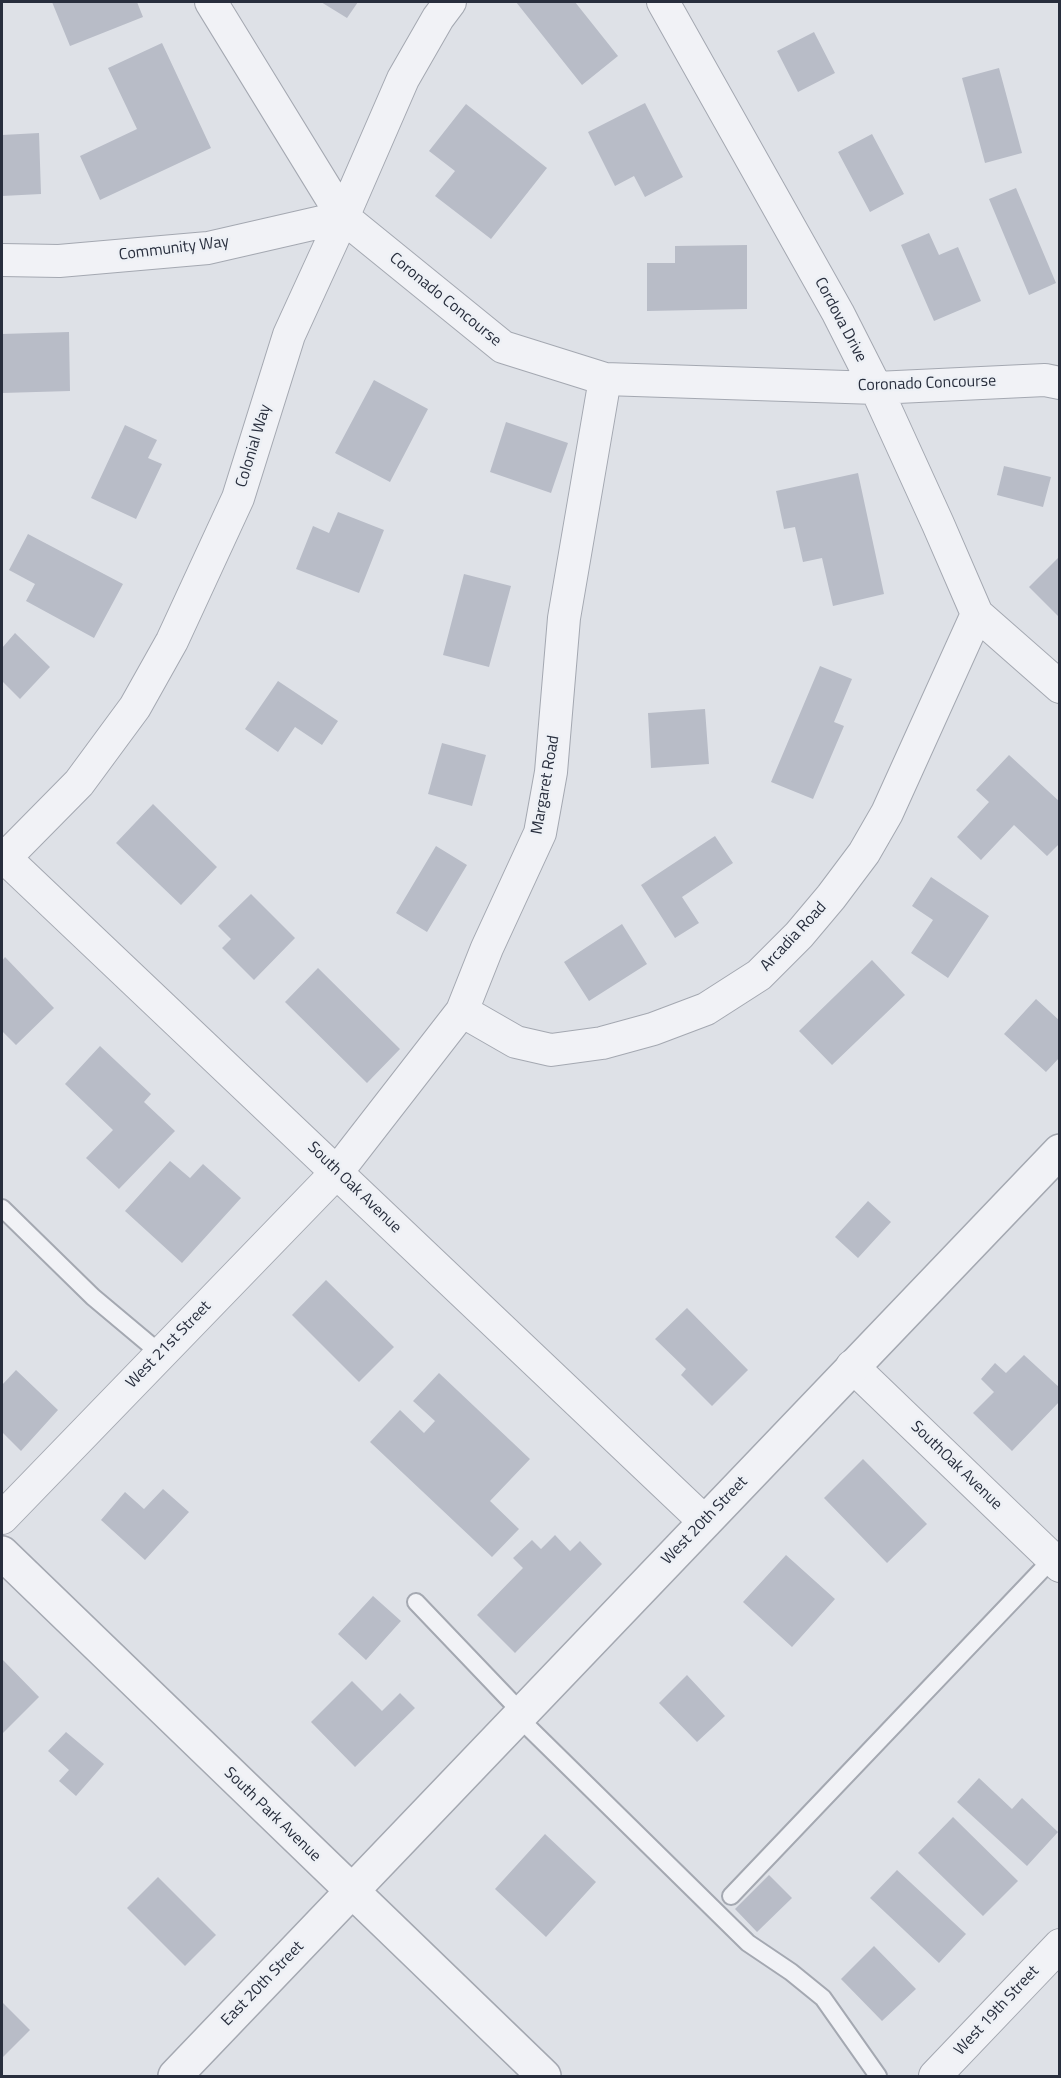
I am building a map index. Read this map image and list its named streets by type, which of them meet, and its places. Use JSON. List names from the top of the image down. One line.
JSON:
{"streets":{"street":["Community Way","Coronado Concourse","Cordova Drive","Colonial Way","Margaret Road","Arcadia Road","South Oak Avenue","West 21st Street","SouthOak Avenue","West 20th Street","South Park Avenue","East 20th Street","West 19th Street"]},"crossings":[["Community Way","Coronado Concourse"],["Community Way","Colonial Way"],["Coronado Concourse","Cordova Drive"],["Coronado Concourse","Colonial Way"],["Coronado Concourse","Margaret Road"],["Cordova Drive","Arcadia Road"],["Colonial Way","South Oak Avenue"],["Margaret Road","Arcadia Road"],["Margaret Road","South Oak Avenue"],["Margaret Road","West 21st Street"],["South Oak Avenue","West 21st Street"],["South Oak Avenue","West 20th Street"],["SouthOak Avenue","West 20th Street"],["West 20th Street","South Park Avenue"],["West 20th Street","East 20th Street"],["South Park Avenue","East 20th Street"]]}
